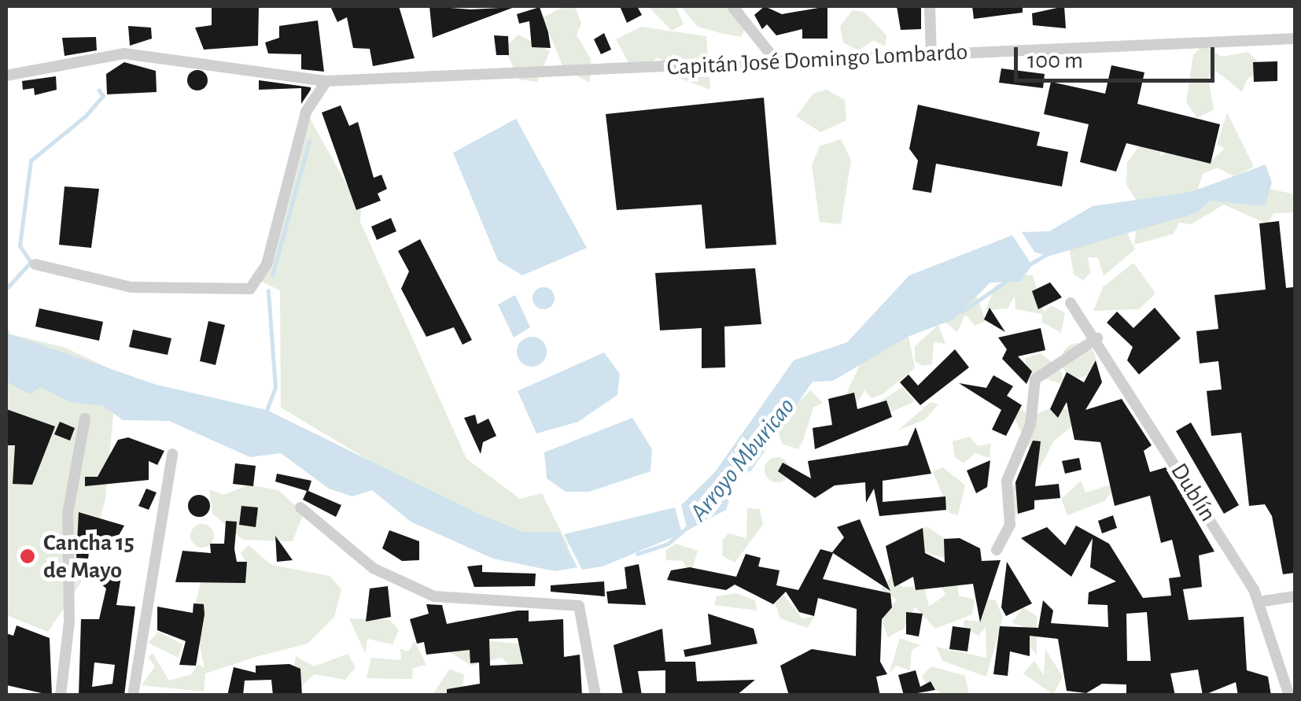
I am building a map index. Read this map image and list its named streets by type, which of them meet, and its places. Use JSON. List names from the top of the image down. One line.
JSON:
{"streets":{"street":["Capitán José Domingo Lombardo","Dublín"]},"water":["Arroyo Mburicao"],"places":["Cancha 15 de Mayo"],"scale_bar":"100 m"}
